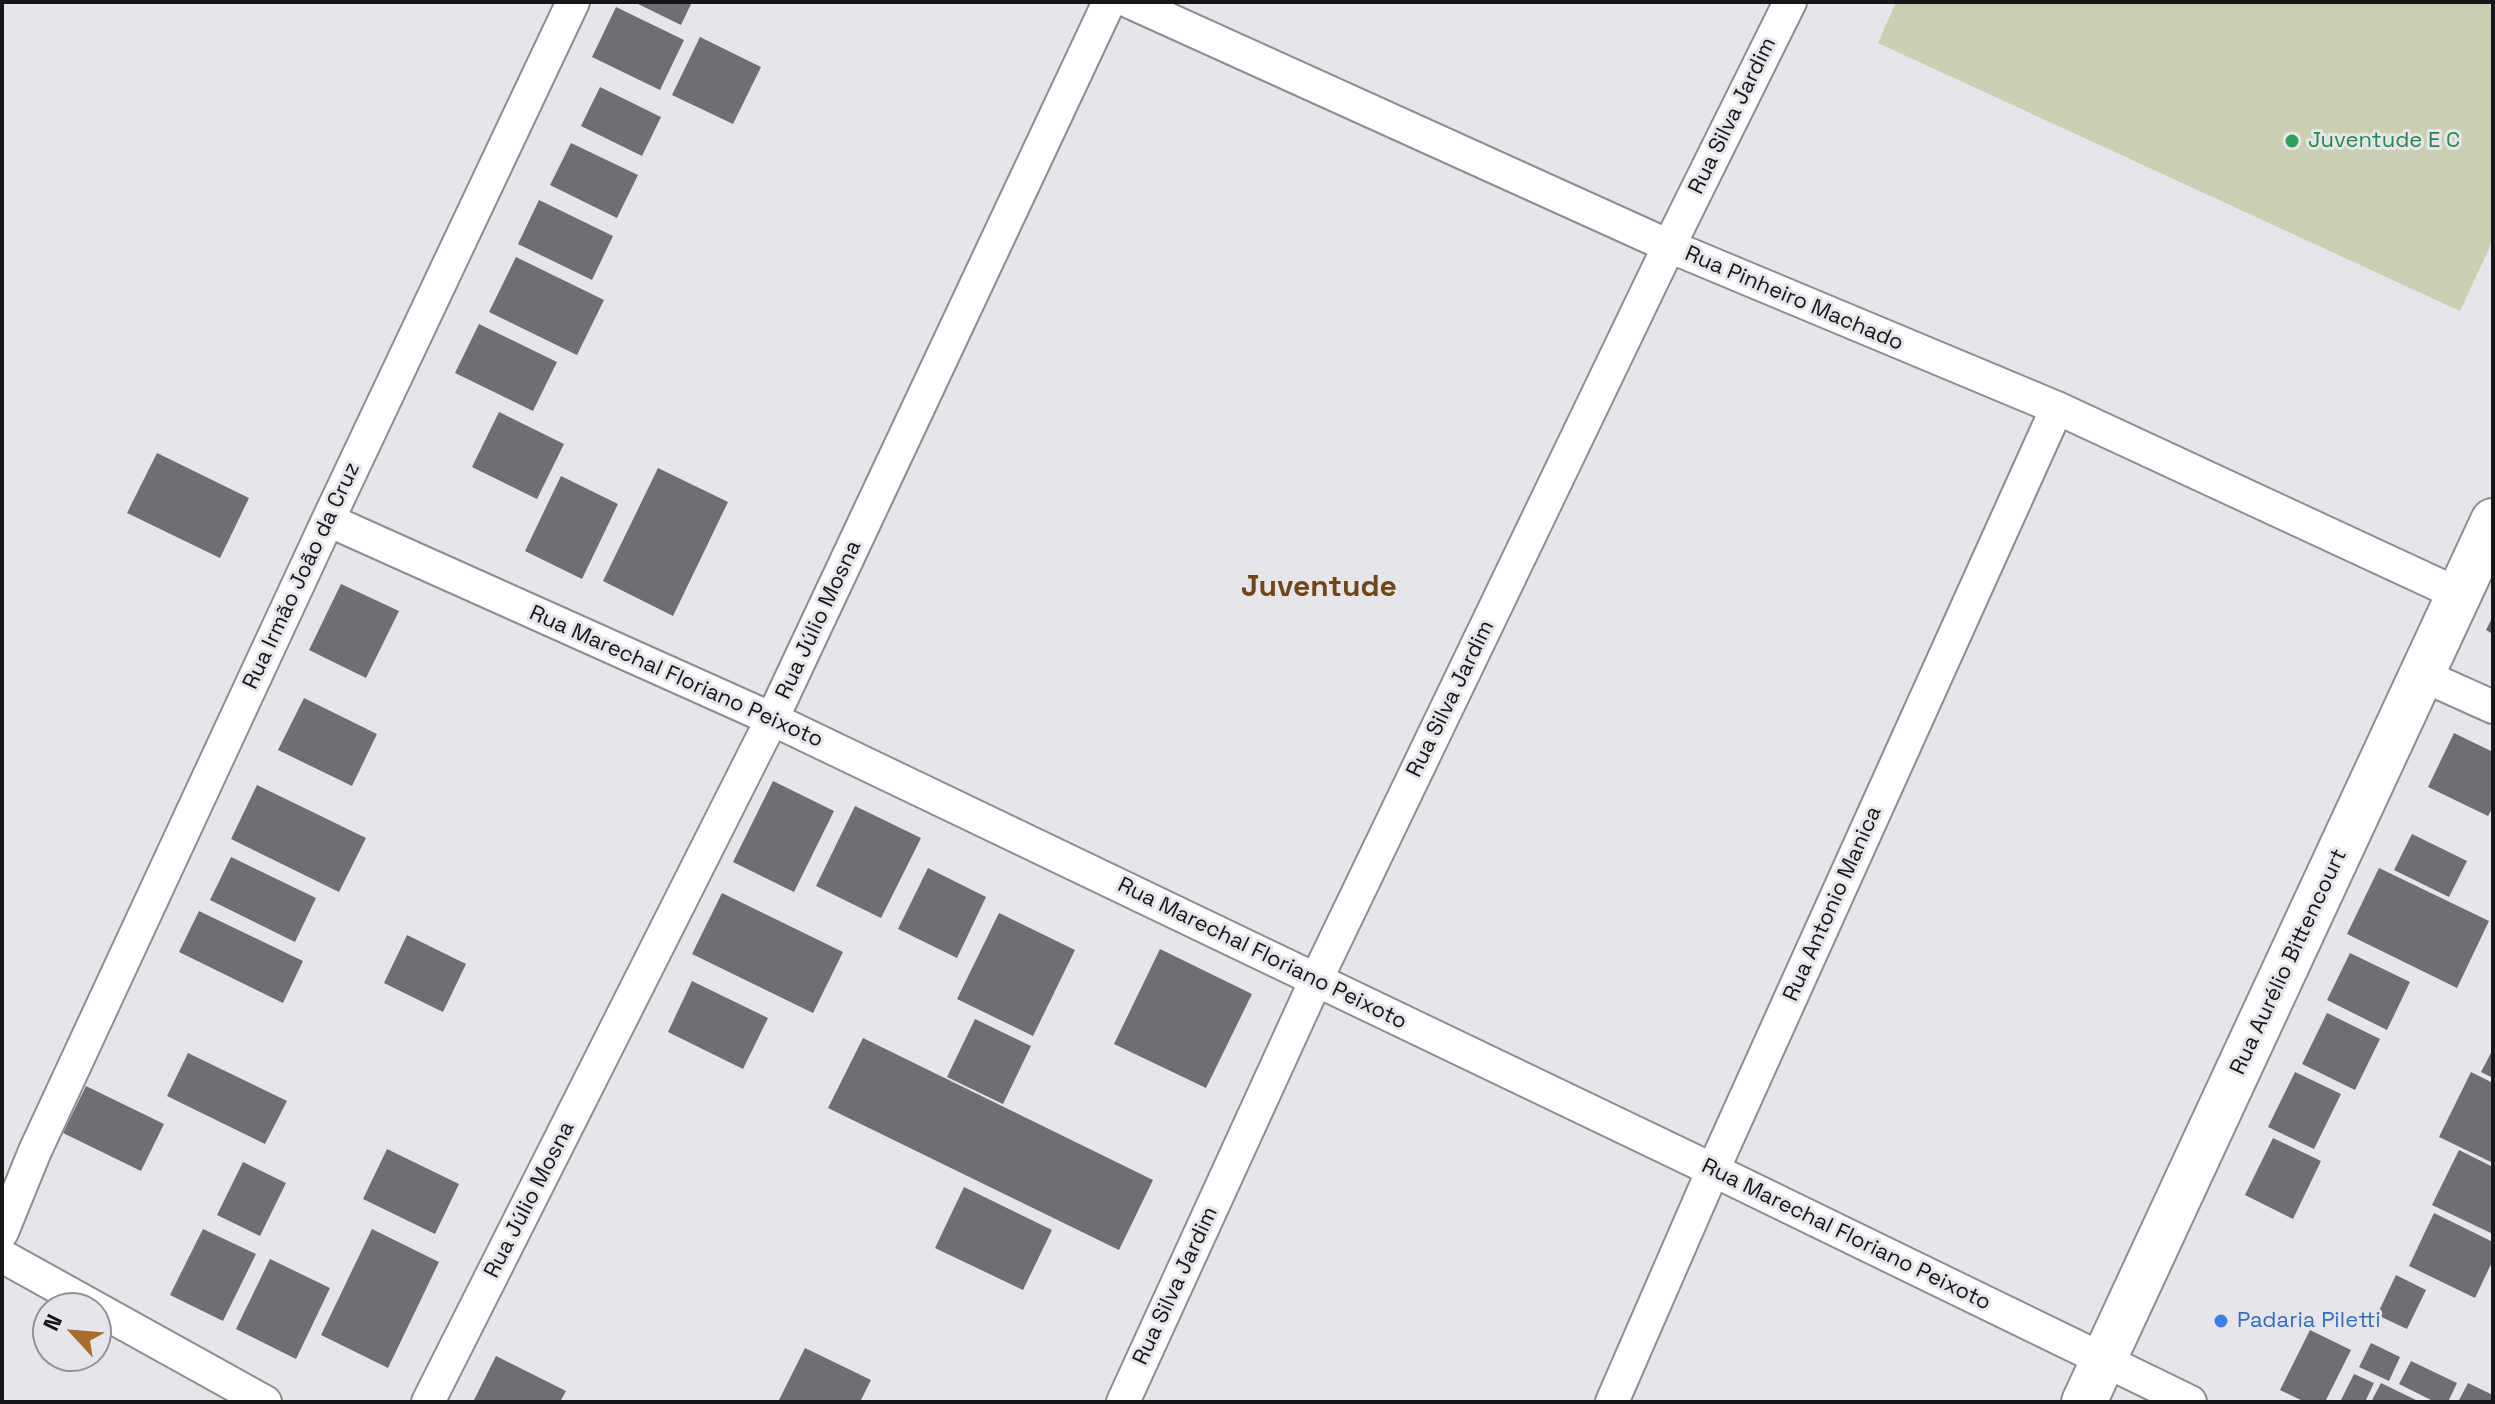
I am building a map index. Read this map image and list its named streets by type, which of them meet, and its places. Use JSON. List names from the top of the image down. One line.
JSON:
{"streets":{"street":["Rua Silva Jardim","Rua Pinheiro Machado","Rua Irmão João da Cruz","Rua Júlio Mosna","Rua Marechal Floriano Peixoto","Rua Antonio Manica","Rua Aurélio Bittencourt"]},"crossings":[["Rua Silva Jardim","Rua Pinheiro Machado"],["Rua Silva Jardim","Rua Marechal Floriano Peixoto"],["Rua Pinheiro Machado","Rua Antonio Manica"],["Rua Pinheiro Machado","Rua Aurélio Bittencourt"],["Rua Irmão João da Cruz","Rua Marechal Floriano Peixoto"],["Rua Júlio Mosna","Rua Marechal Floriano Peixoto"],["Rua Marechal Floriano Peixoto","Rua Antonio Manica"],["Rua Marechal Floriano Peixoto","Rua Aurélio Bittencourt"]],"districts":["Juventude"],"places":["Juventude E C","Padaria Piletti"],"north":"top left"}
